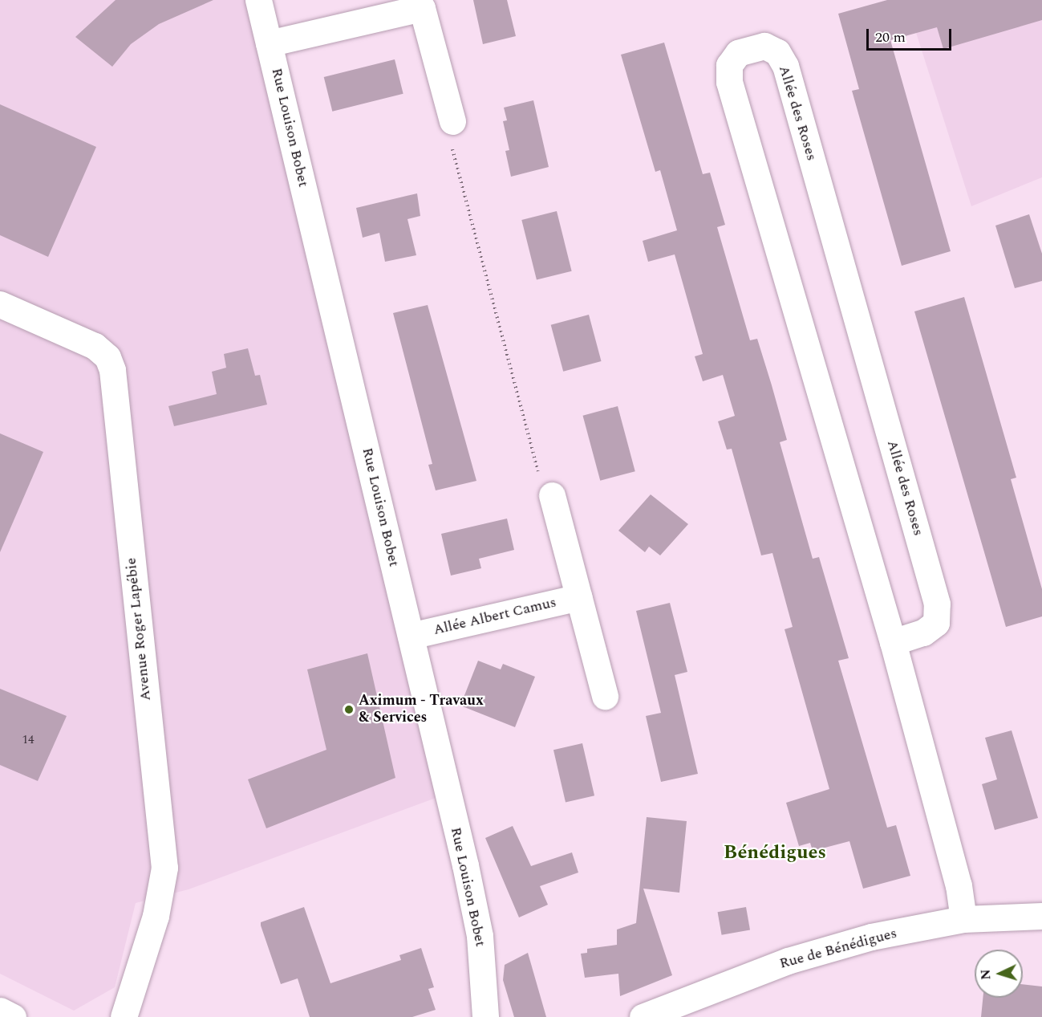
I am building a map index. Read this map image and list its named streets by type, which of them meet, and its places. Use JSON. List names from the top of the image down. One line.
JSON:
{"streets":{"street":["Allée des Roses","Rue Louison Bobet","Allée Albert Camus","Avenue Roger Lapébie","Rue de Bénédigues"]},"crossings":[["Allée des Roses","Rue de Bénédigues"],["Rue Louison Bobet","Allée Albert Camus"]],"districts":["Bénédigues"],"places":["Aximum - Travaux & Services"],"house_numbers":["14"],"scale_bar":"20 m","north":"left"}
